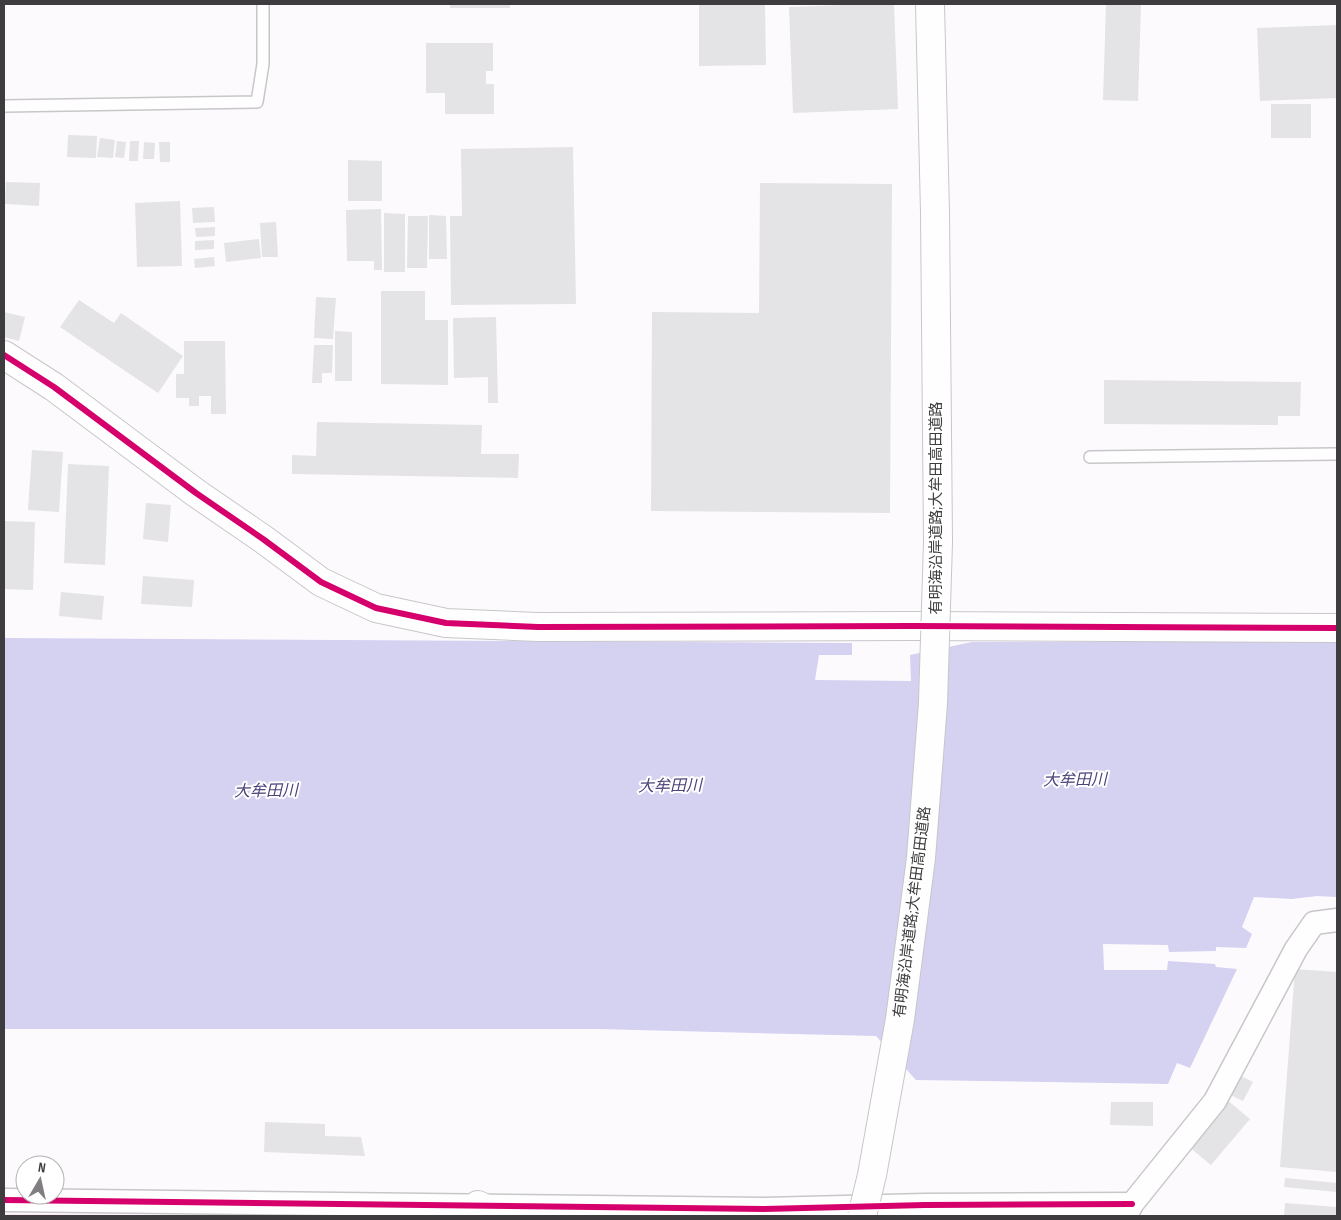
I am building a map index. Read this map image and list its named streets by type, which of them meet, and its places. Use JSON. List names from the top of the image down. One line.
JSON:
{"streets":{"main road":["有明海沿岸道路;大牟田高田道路"]},"water":["大牟田川"],"north":"top"}
